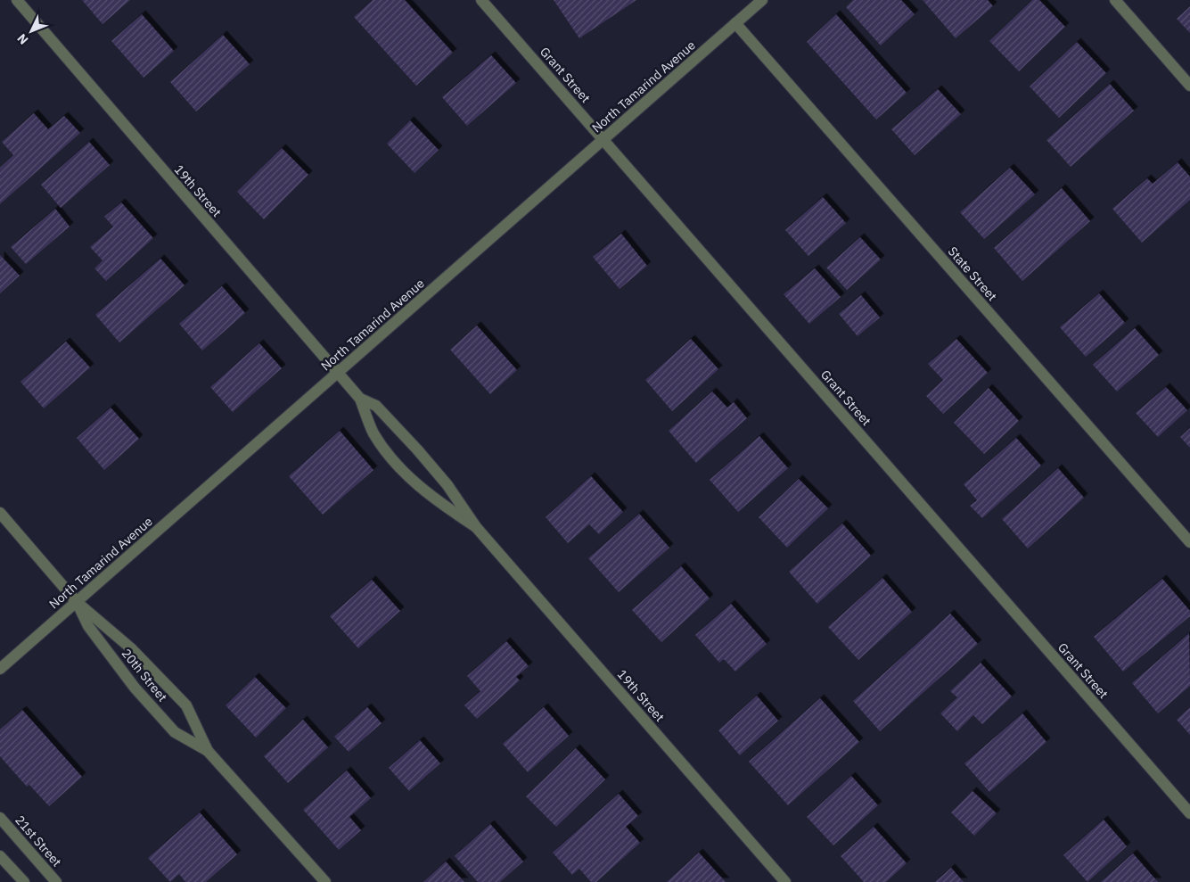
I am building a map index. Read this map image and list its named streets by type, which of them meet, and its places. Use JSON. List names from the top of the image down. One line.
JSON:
{"streets":{"street":["Grant Street","North Tamarind Avenue","19th Street","State Street","20th Street","21st Street"]},"crossings":[["Grant Street","North Tamarind Avenue"],["North Tamarind Avenue","19th Street"],["North Tamarind Avenue","State Street"],["North Tamarind Avenue","20th Street"]],"north":"bottom left"}
